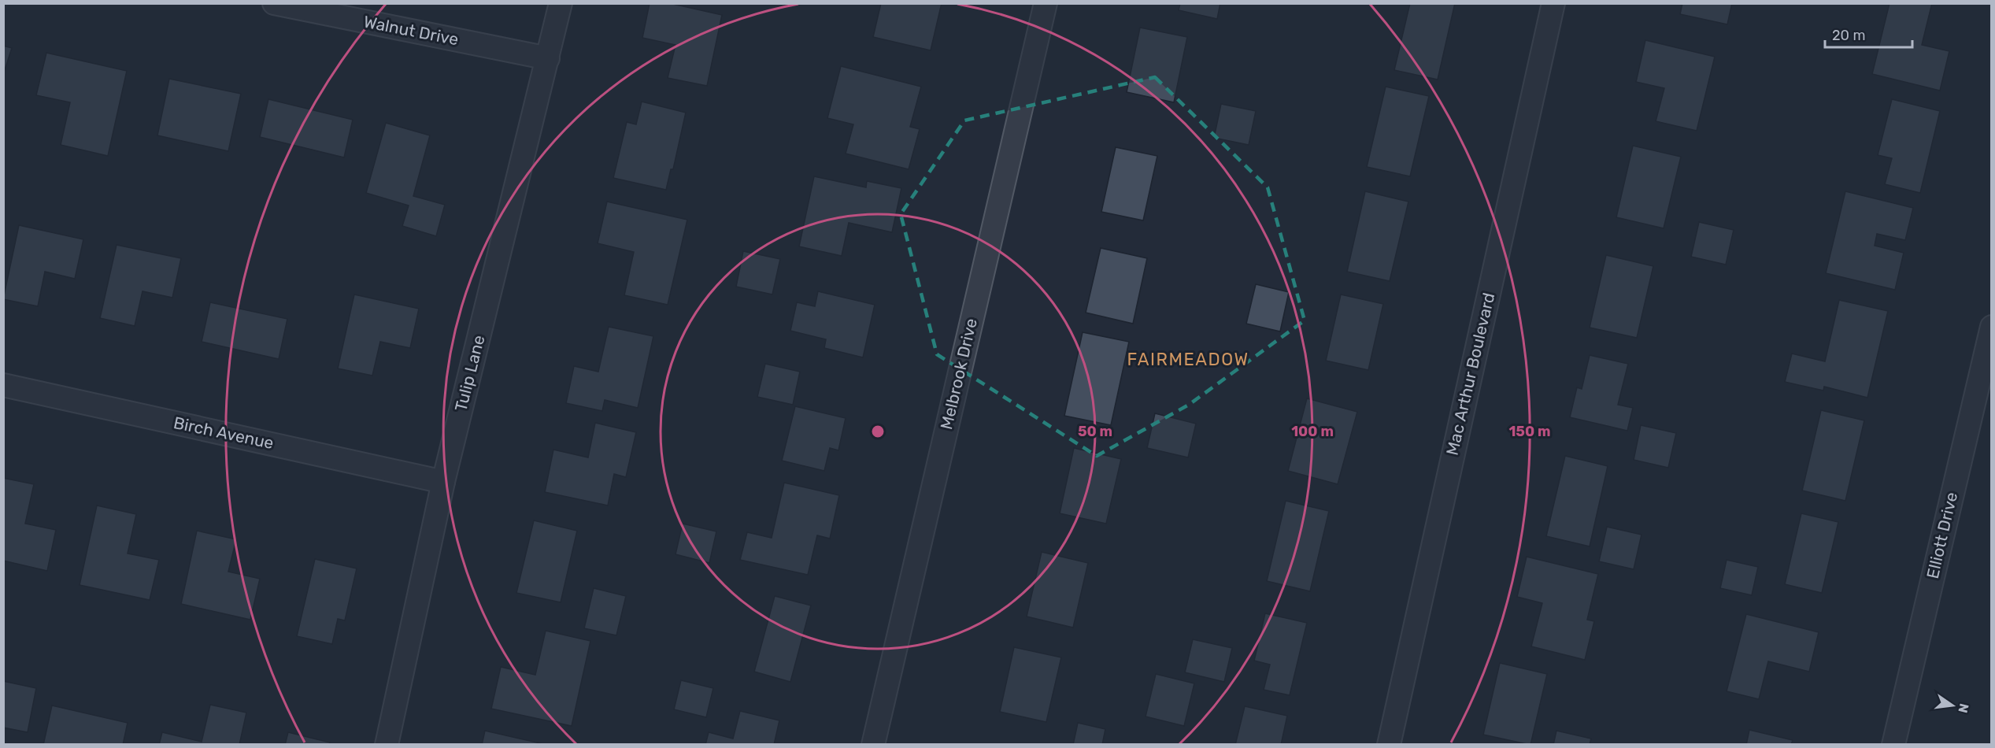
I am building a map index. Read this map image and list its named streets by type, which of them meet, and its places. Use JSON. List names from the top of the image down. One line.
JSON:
{"streets":{"street":["Walnut Drive","Tulip Lane","Melbrook Drive","Mac Arthur Boulevard","Birch Avenue","Elliott Drive"]},"crossings":[["Walnut Drive","Tulip Lane"],["Tulip Lane","Birch Avenue"]],"districts":["FAIRMEADOW"],"scale_bar":"20 m","north":"right","rings":["50 m","100 m","150 m"]}
